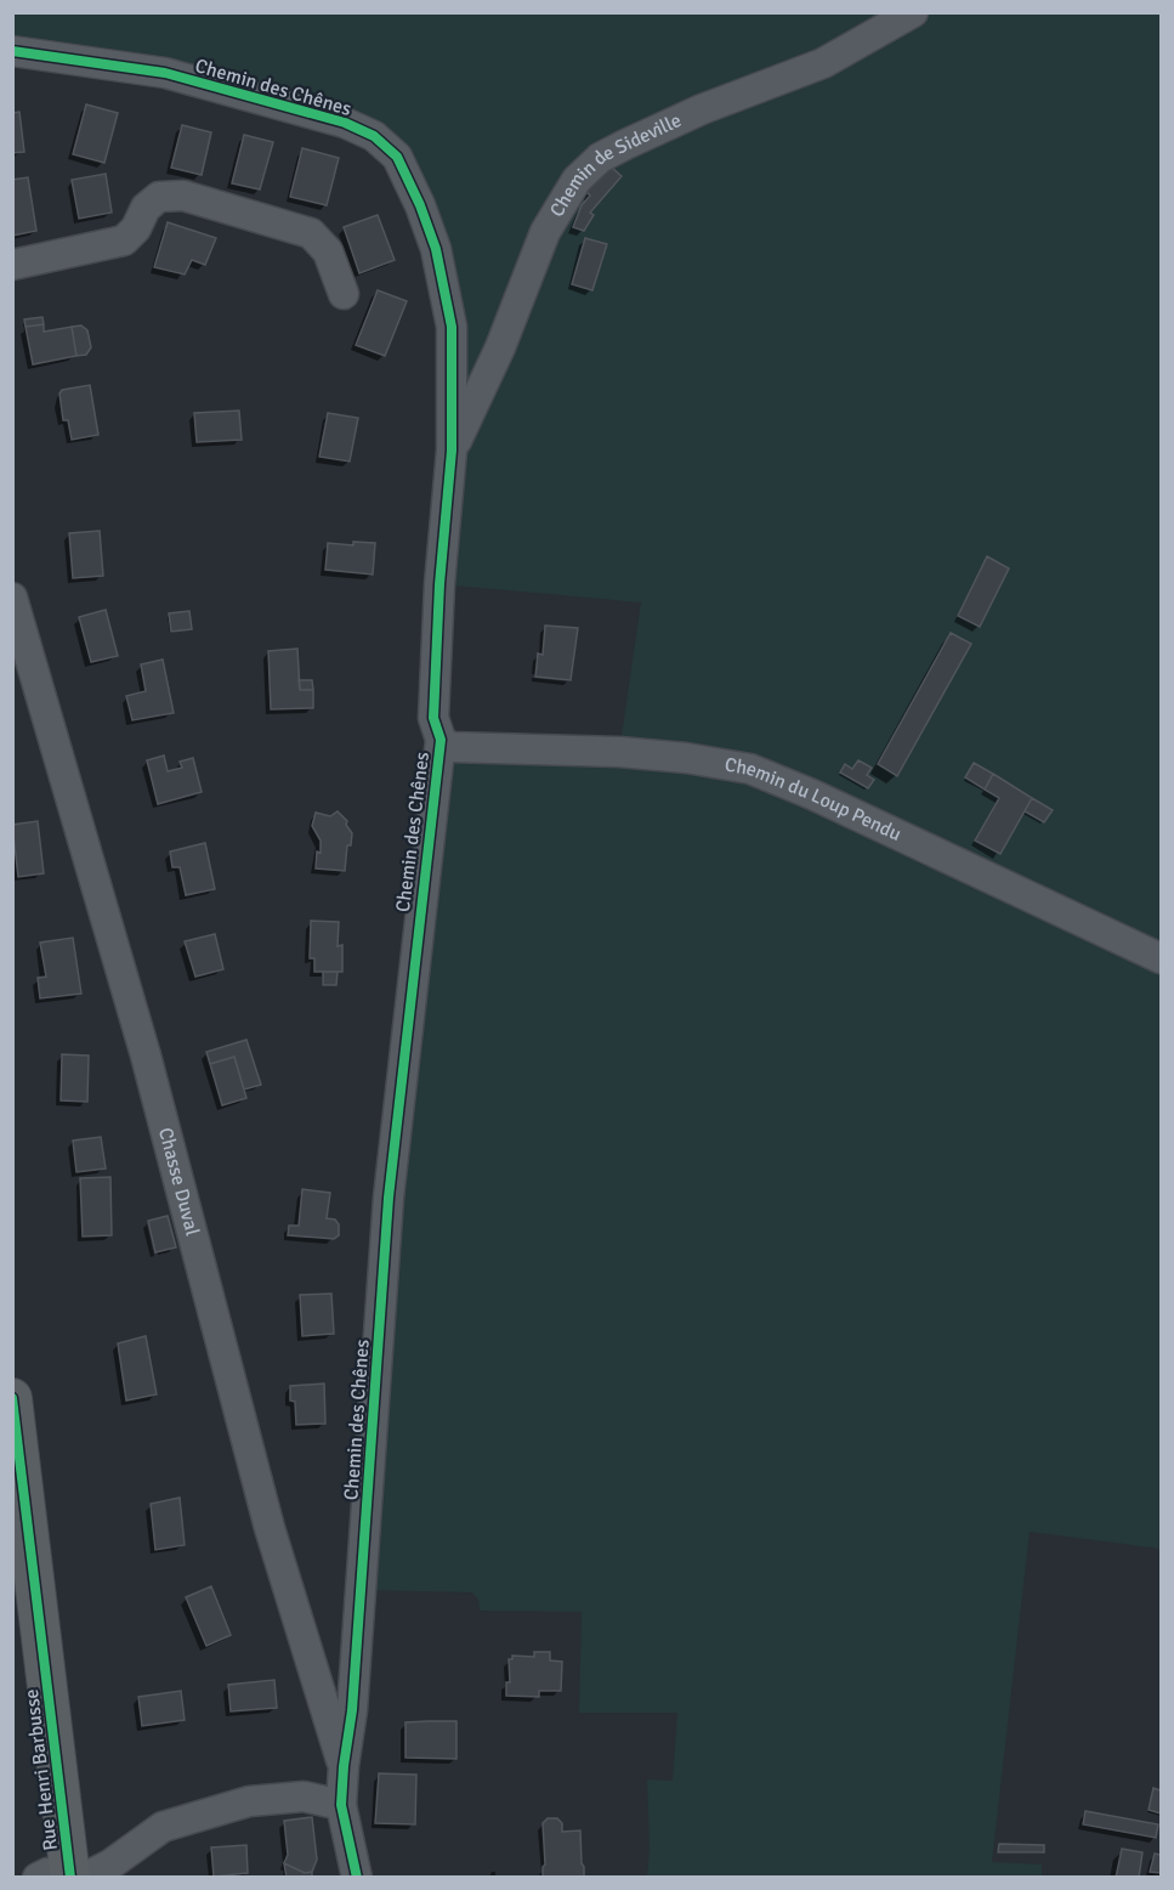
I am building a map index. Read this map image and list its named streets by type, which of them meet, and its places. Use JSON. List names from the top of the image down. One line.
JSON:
{"streets":{"main road":["Rue Henri Barbusse"],"street":["Chemin des Chênes","Chemin de Sideville","Chemin du Loup Pendu","Chasse Duval"]},"crossings":[["Chemin des Chênes","Chemin de Sideville"],["Chemin des Chênes","Chemin du Loup Pendu"],["Chemin des Chênes","Chasse Duval"]]}
